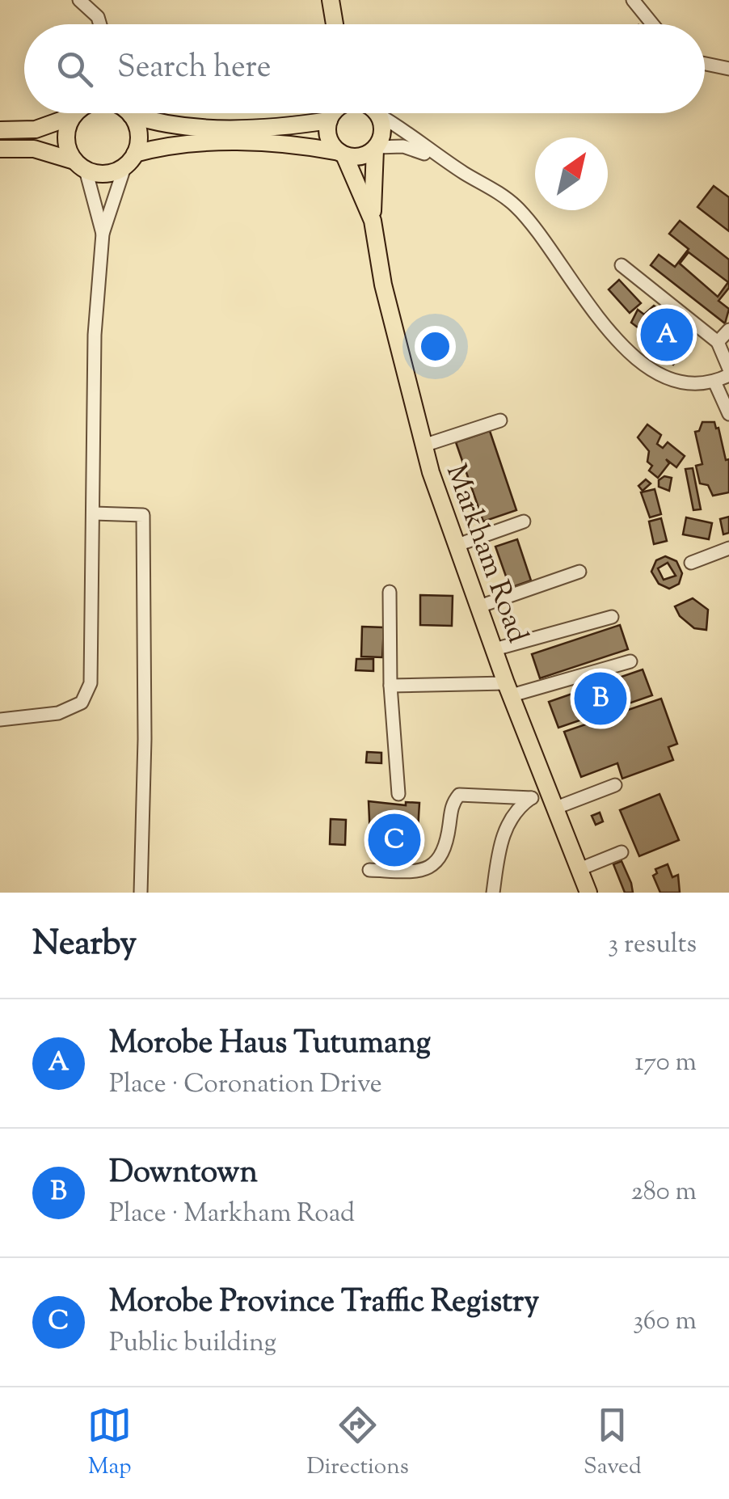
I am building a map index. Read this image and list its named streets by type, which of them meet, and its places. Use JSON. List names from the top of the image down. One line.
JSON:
{"streets":{"main road":["Markham Road"]},"north":"top right","page":{"search":"Search here","pins":["A","B","C"],"heading":["Nearby","3 results"],"list":[{"mark":"A","name":"Morobe Haus Tutumang","note":"Place · Coronation Drive","value":"170 m"},{"mark":"B","name":"Downtown","note":"Place · Markham Road","value":"280 m"},{"mark":"C","name":"Morobe Province Traffic Registry","note":"Public building","value":"360 m"}],"nav":["Map","Directions","Saved"]}}
